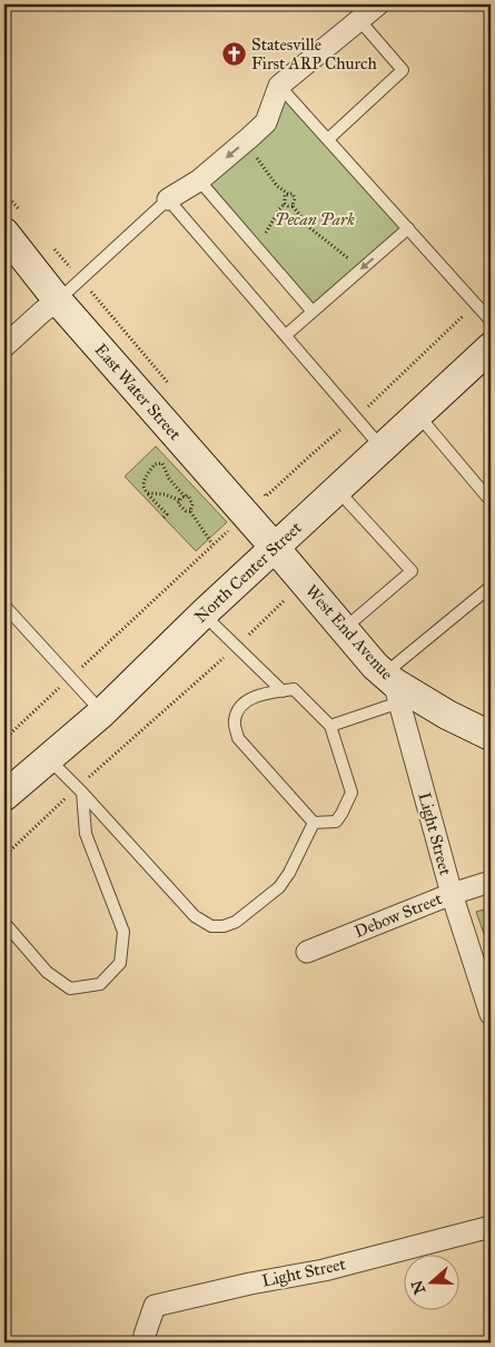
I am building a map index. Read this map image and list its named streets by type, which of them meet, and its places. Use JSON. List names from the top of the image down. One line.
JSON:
{"streets":{"main road":["East Water Street","North Center Street","West End Avenue"],"street":["Light Street","Debow Street"]},"crossings":[["East Water Street","North Center Street"],["East Water Street","West End Avenue"],["North Center Street","West End Avenue"],["West End Avenue","Light Street"],["Light Street","Debow Street"]],"parks":["Pecan Park"],"places":{"church":["Statesville First ARP Church"]},"north":"left"}
